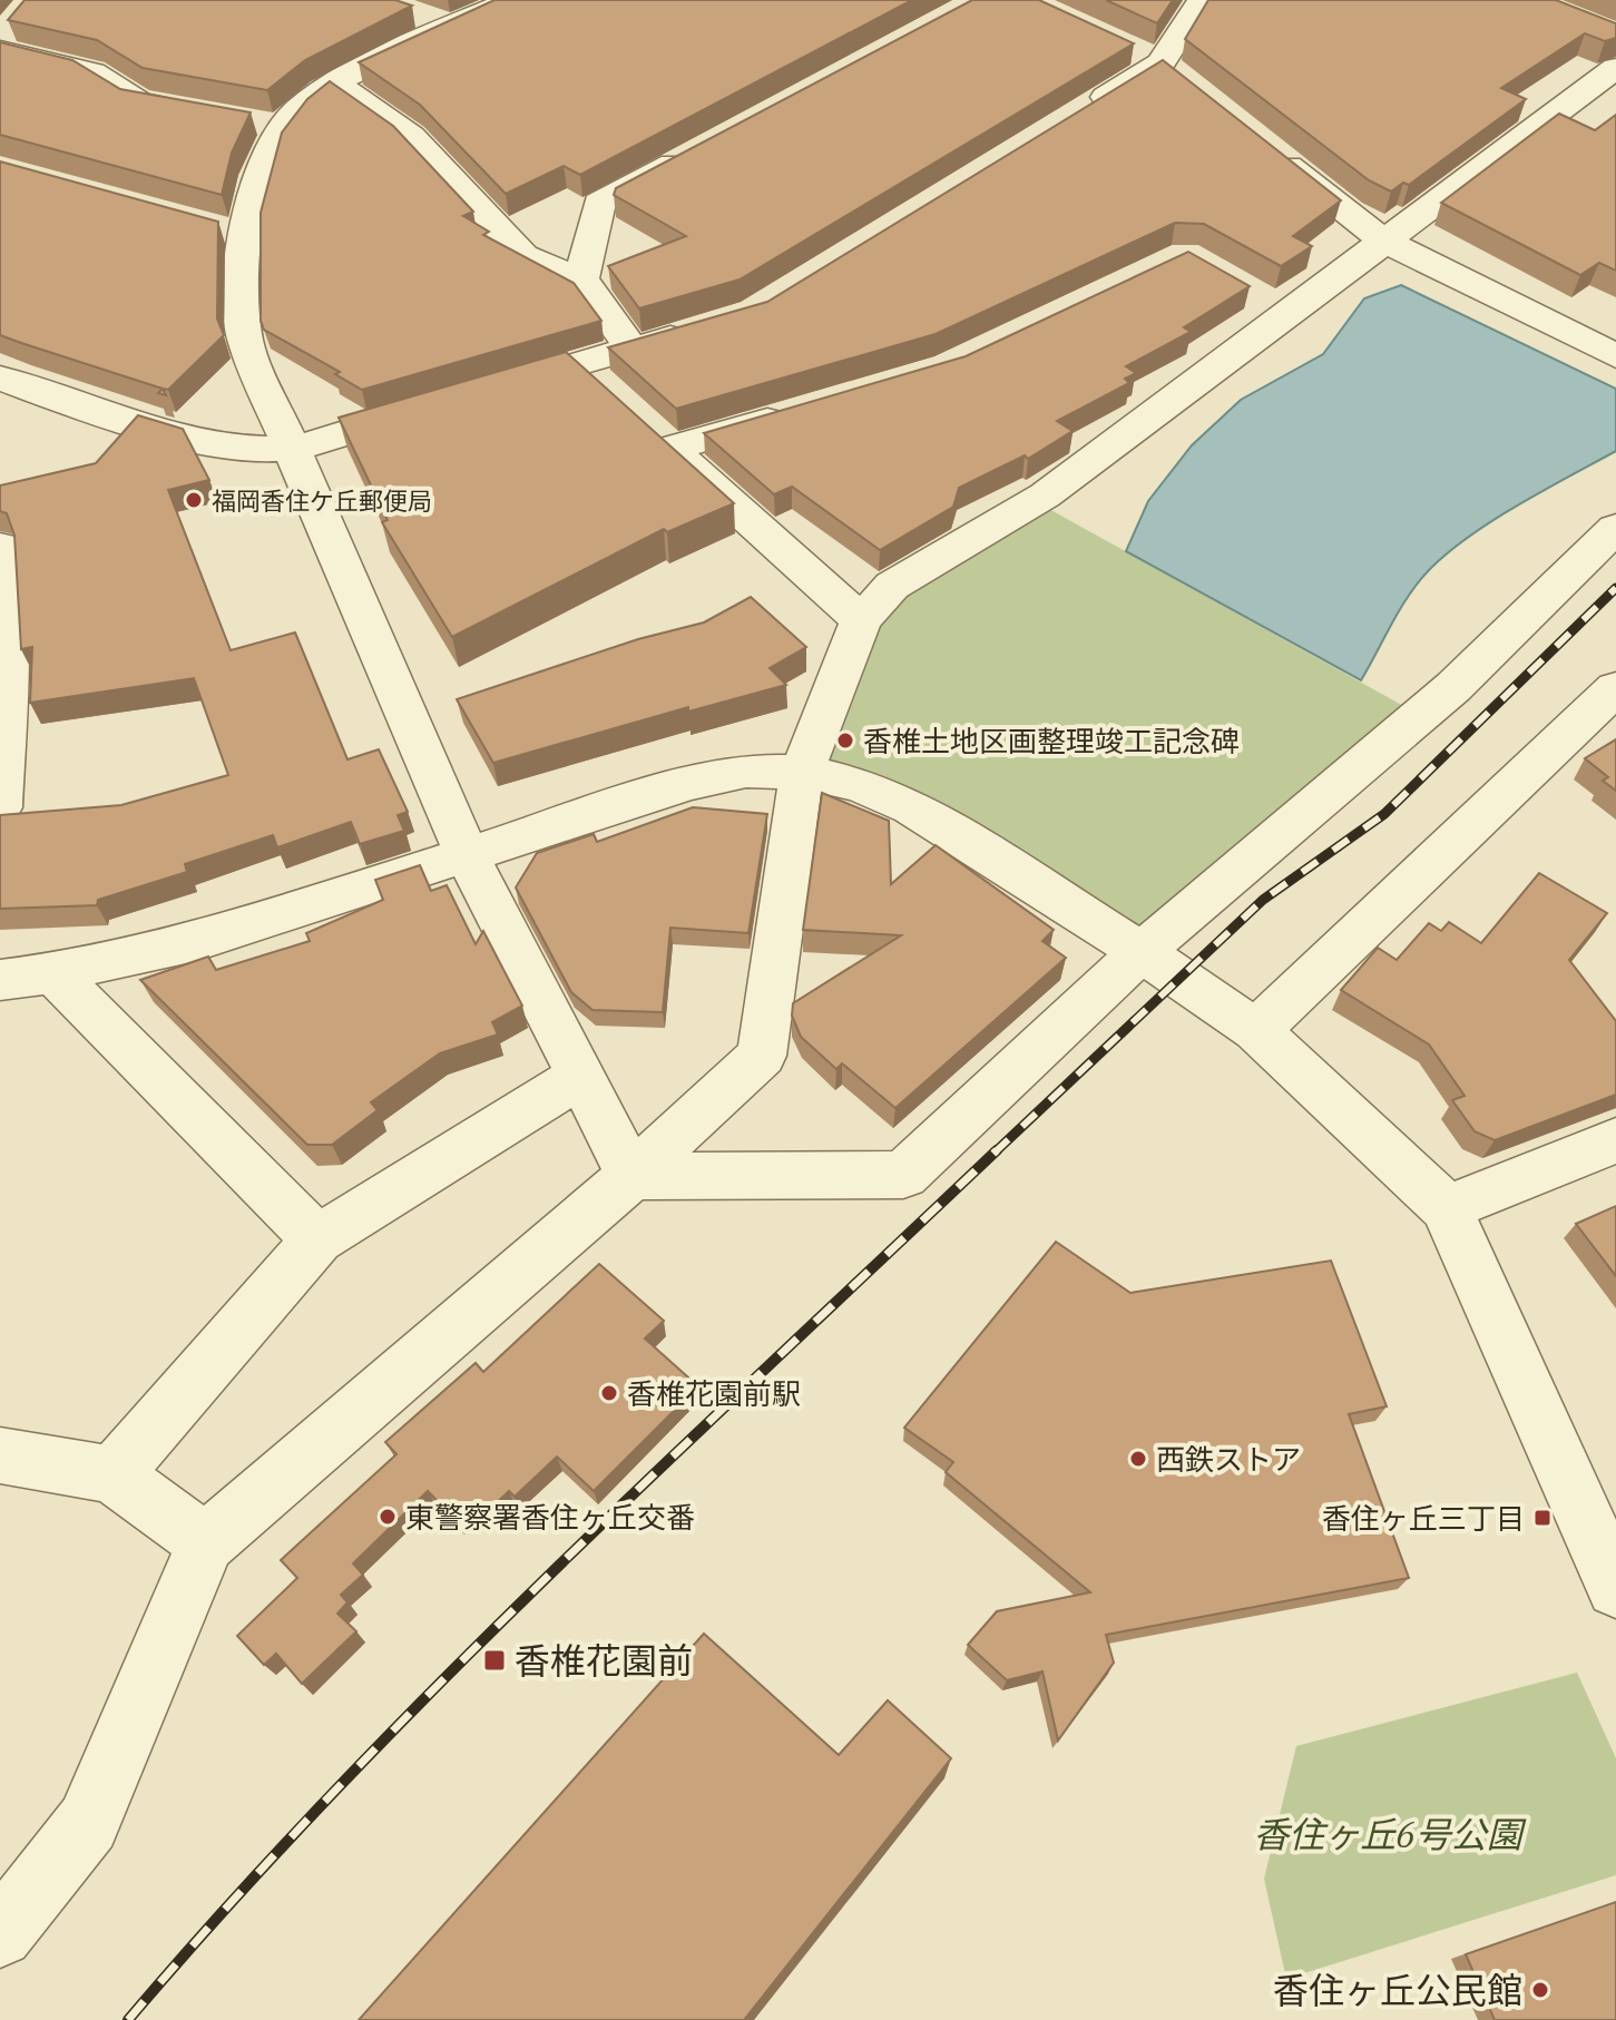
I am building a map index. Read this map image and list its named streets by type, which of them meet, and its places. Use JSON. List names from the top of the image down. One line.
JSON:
{"parks":["香住ヶ丘6号公園"],"places":{"other":["福岡香住ケ丘郵便局","香椎土地区画整理竣工記念碑","香椎花園前駅","西鉄ストア","東警察署香住ヶ丘交番","香住ヶ丘公民館"],"transit":["香住ヶ丘三丁目","香椎花園前"]}}
